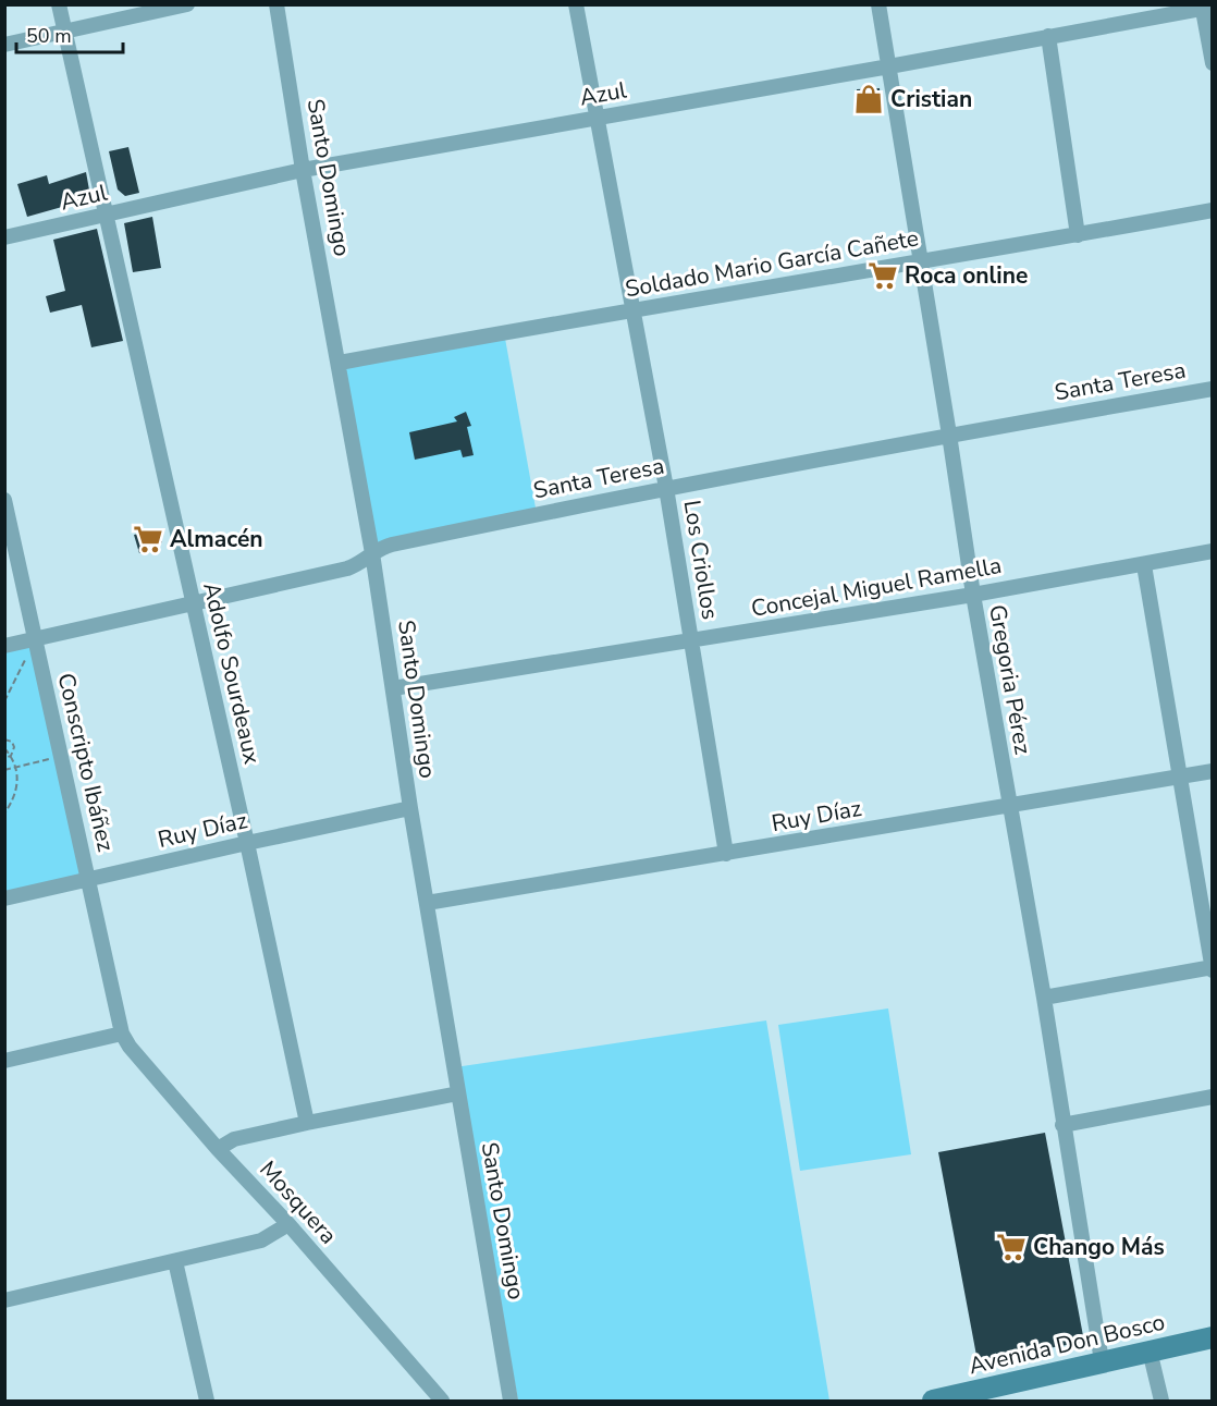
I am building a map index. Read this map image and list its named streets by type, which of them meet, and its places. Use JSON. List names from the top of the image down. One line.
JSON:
{"streets":{"main road":["Avenida Don Bosco"],"street":["Azul","Santo Domingo","Soldado Mario García Cañete","Santa Teresa","Los Criollos","Concejal Miguel Ramella","Adolfo Sourdeaux","Gregoria Pérez","Conscripto Ibáñez","Ruy Díaz","Mosquera"]},"crossings":[["Azul","Santo Domingo"],["Azul","Los Criollos"],["Azul","Adolfo Sourdeaux"],["Azul","Gregoria Pérez"],["Santo Domingo","Soldado Mario García Cañete"],["Santo Domingo","Santa Teresa"],["Santo Domingo","Concejal Miguel Ramella"],["Santo Domingo","Ruy Díaz"],["Soldado Mario García Cañete","Los Criollos"],["Soldado Mario García Cañete","Gregoria Pérez"],["Santa Teresa","Los Criollos"],["Santa Teresa","Adolfo Sourdeaux"],["Santa Teresa","Gregoria Pérez"],["Santa Teresa","Conscripto Ibáñez"],["Los Criollos","Concejal Miguel Ramella"],["Los Criollos","Ruy Díaz"],["Concejal Miguel Ramella","Gregoria Pérez"],["Adolfo Sourdeaux","Ruy Díaz"],["Gregoria Pérez","Ruy Díaz"],["Gregoria Pérez","Avenida Don Bosco"],["Conscripto Ibáñez","Ruy Díaz"],["Conscripto Ibáñez","Mosquera"]],"places":{"shop":["Cristian"],"supermarket":["Roca online","Almacén","Chango Más"]},"scale_bar":"50 m"}
